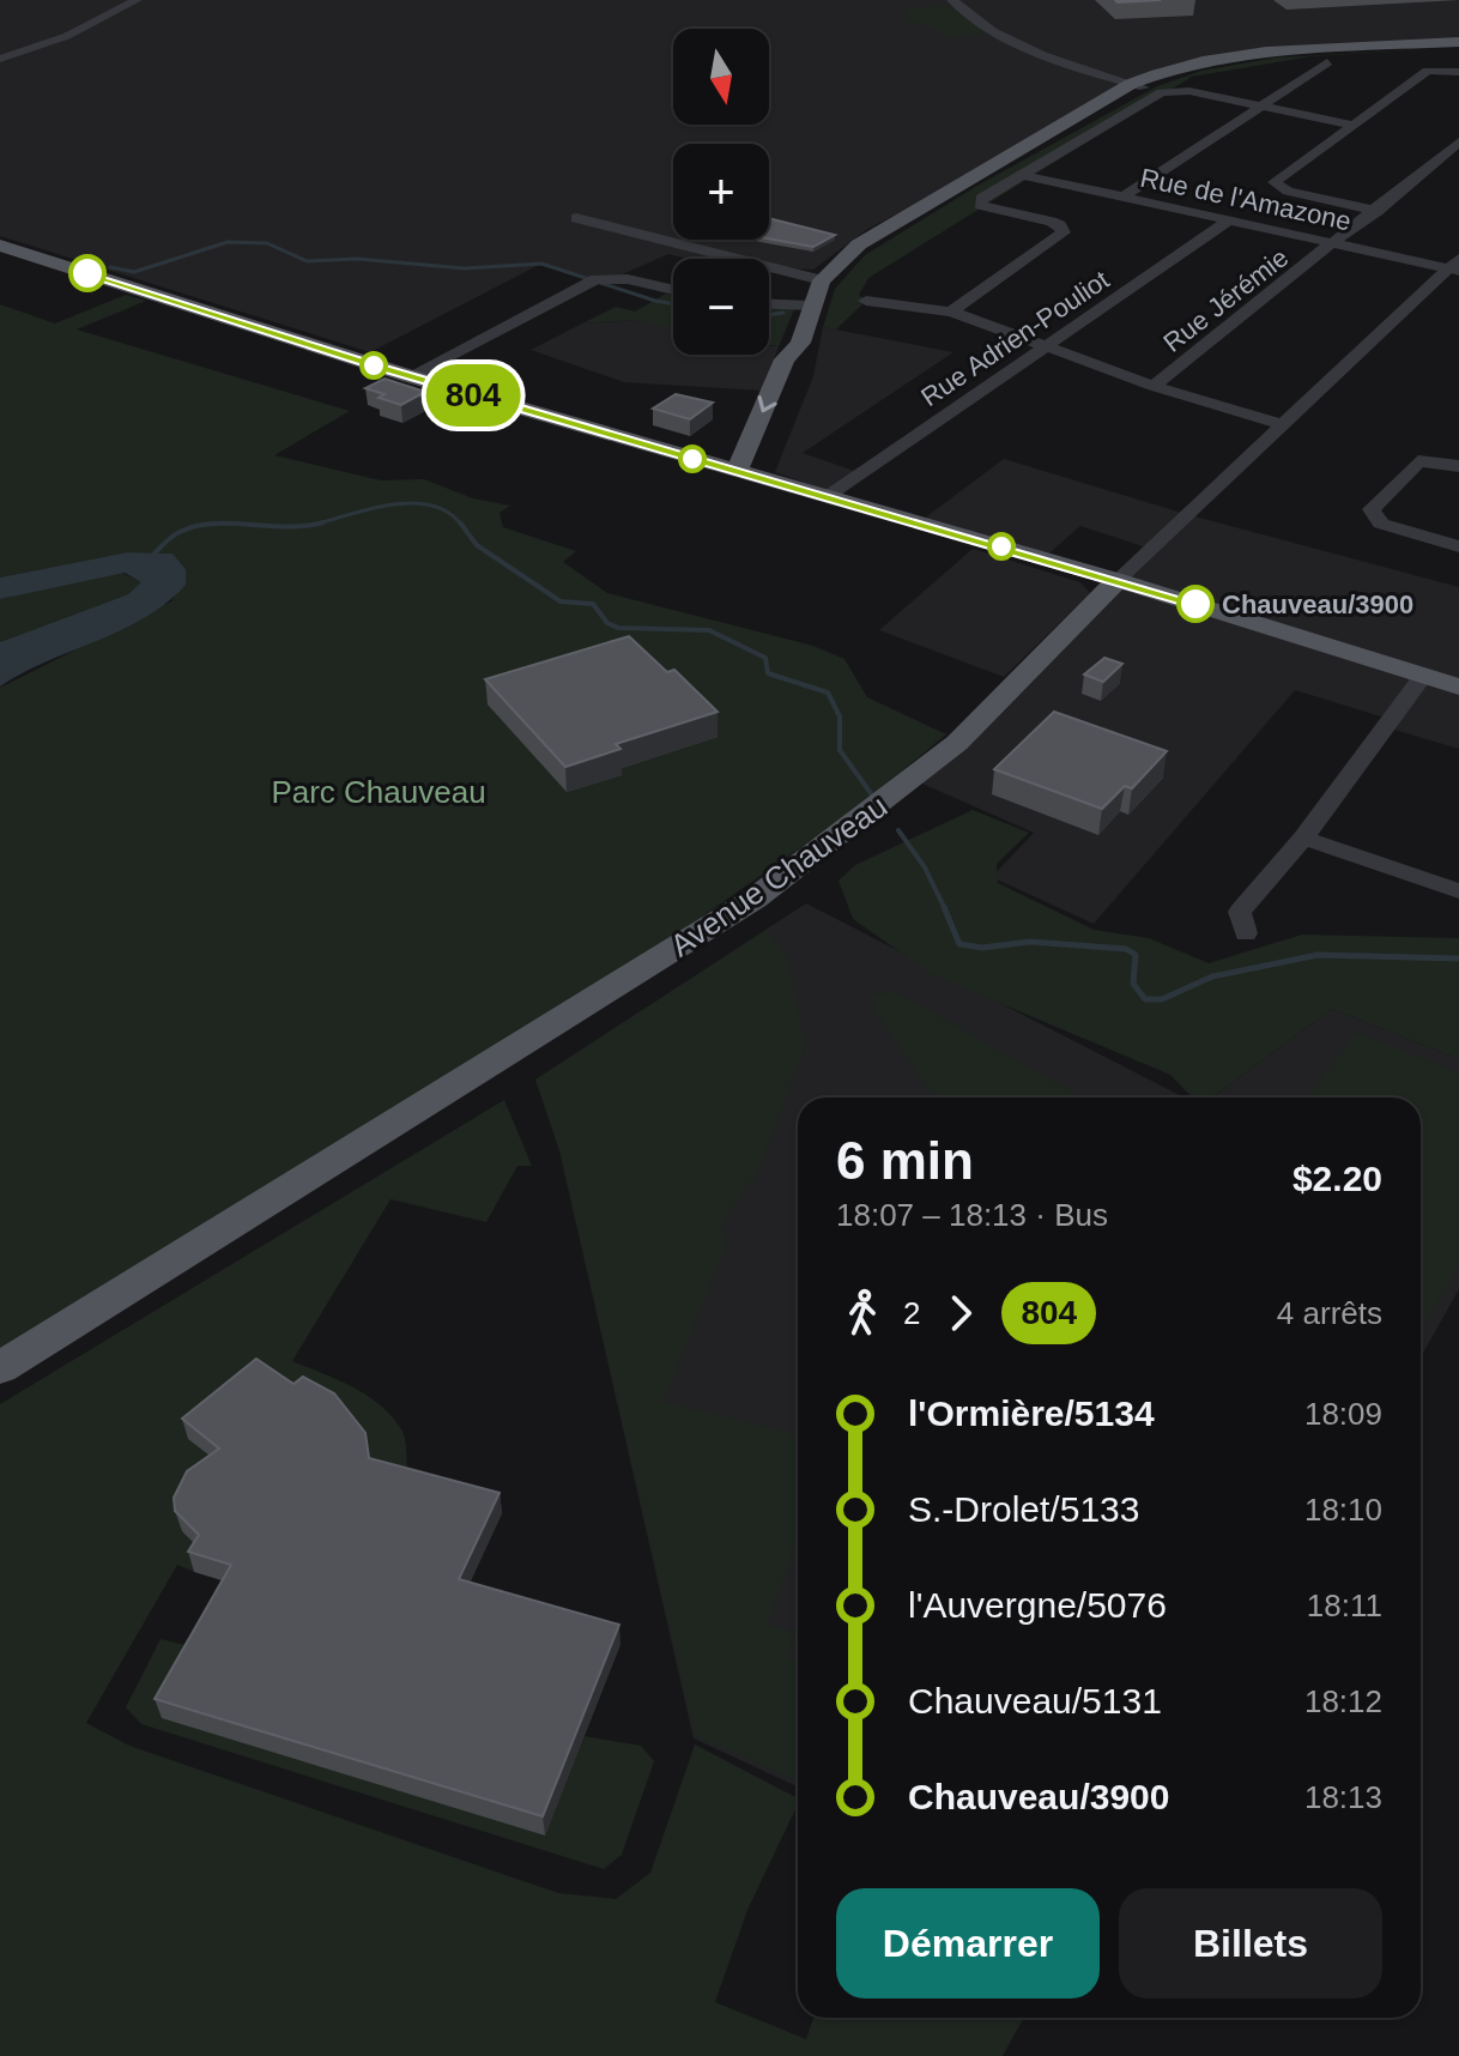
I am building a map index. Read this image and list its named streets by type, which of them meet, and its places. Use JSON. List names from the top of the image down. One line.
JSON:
{"streets":{"main road":["Avenue Chauveau"],"street":["Rue de l'Amazone","Rue Jérémie","Rue Adrien-Pouliot"]},"crossings":[["Rue de l'Amazone","Rue Jérémie"],["Rue de l'Amazone","Rue Adrien-Pouliot"],["Rue de l'Amazone","Avenue Chauveau"]],"parks":["Parc Chauveau"],"places":["Chauveau/3900"],"lines":["bus line 804"],"north":"bottom","page":{"on_map":"804","map_buttons":["+","−"],"heading":["6 min","18:07 – 18:13 · Bus","$2.20"],"legs":["2","804","4 arrêts"],"list":[{"name":"l'Ormière/5134","value":"18:09"},{"name":"S.-Drolet/5133","value":"18:10"},{"name":"l'Auvergne/5076","value":"18:11"},{"name":"Chauveau/5131","value":"18:12"},{"name":"Chauveau/3900","value":"18:13"}],"buttons":["Démarrer","Billets"]}}
